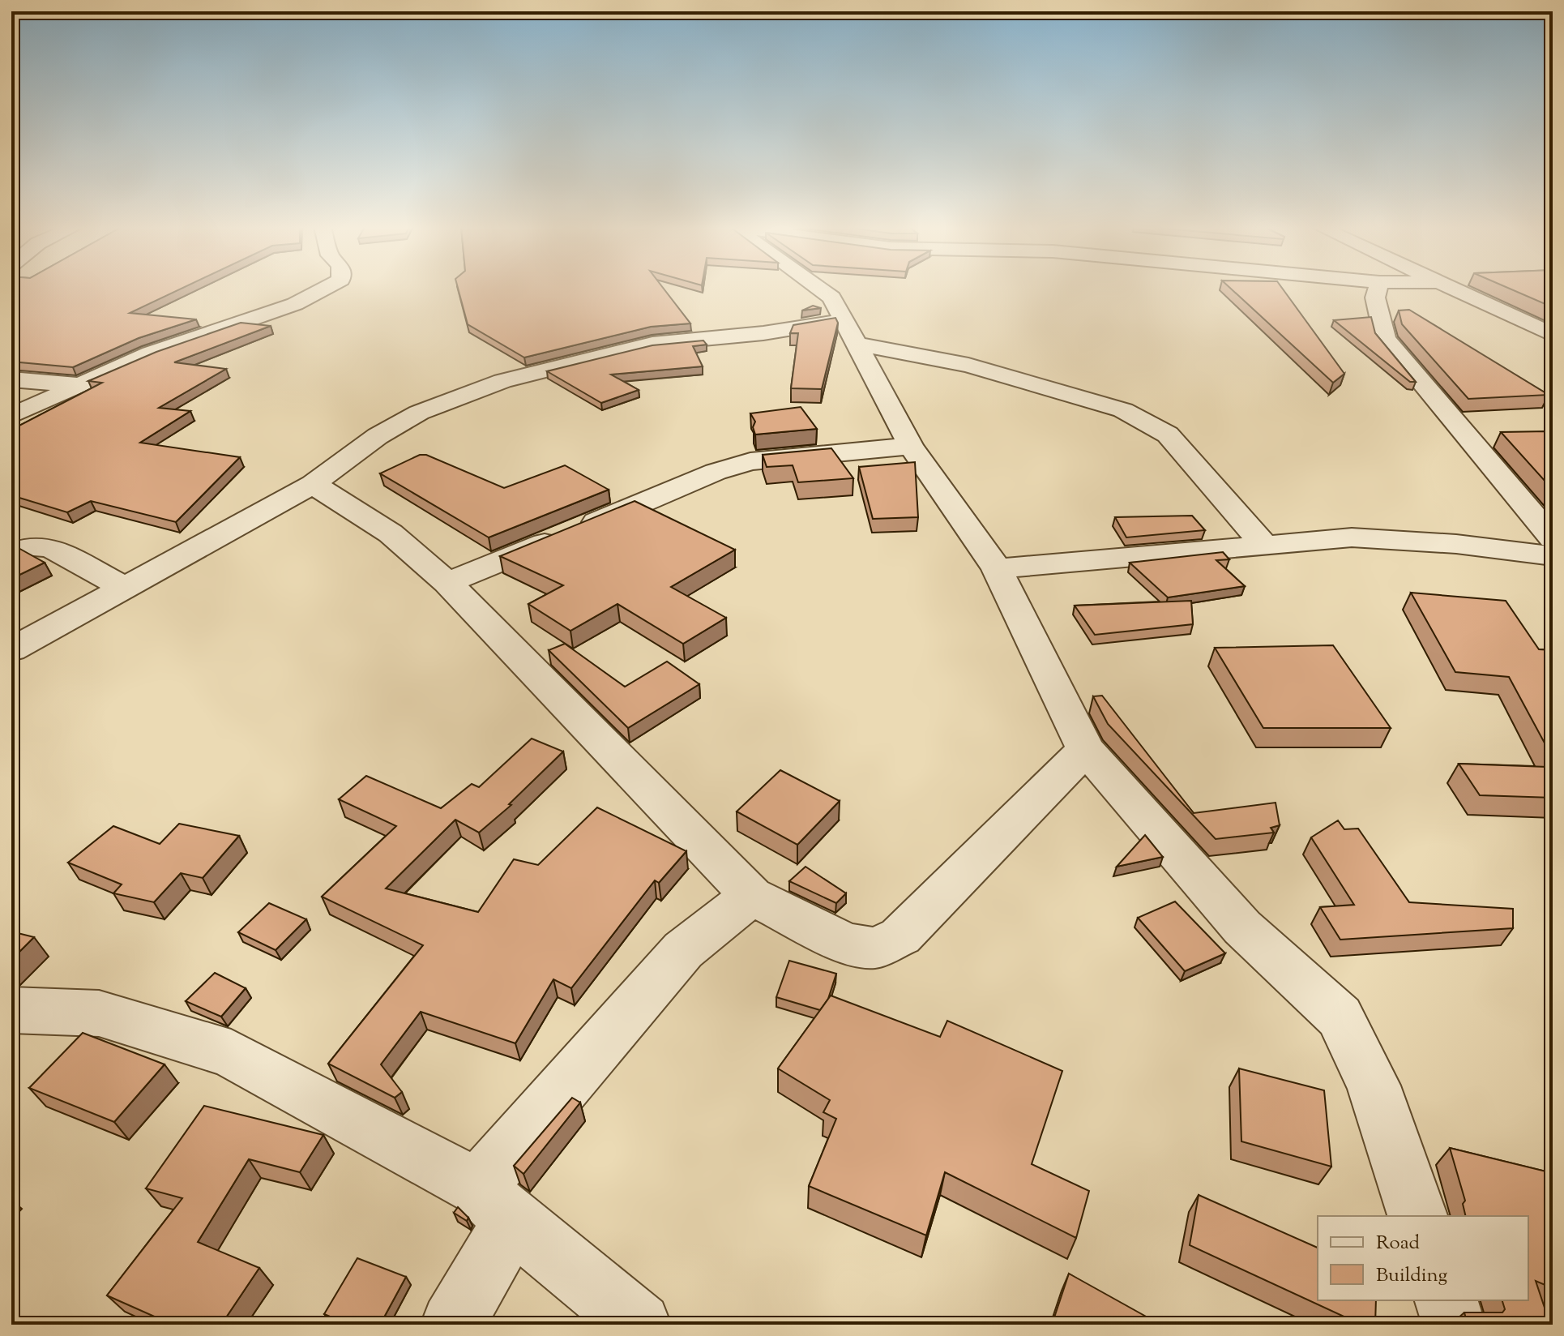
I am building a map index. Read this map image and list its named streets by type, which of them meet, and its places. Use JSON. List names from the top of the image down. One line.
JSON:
{"legend":["Road","Building"]}
